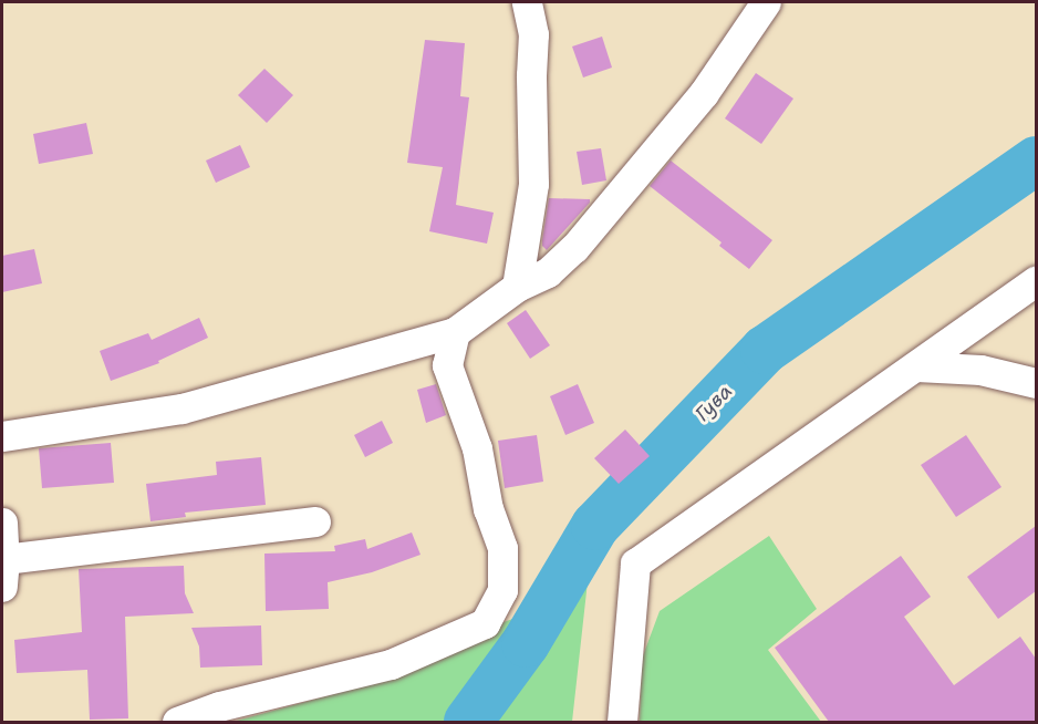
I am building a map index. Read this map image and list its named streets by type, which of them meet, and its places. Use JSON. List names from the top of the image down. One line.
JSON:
{"water":["Гува"]}
